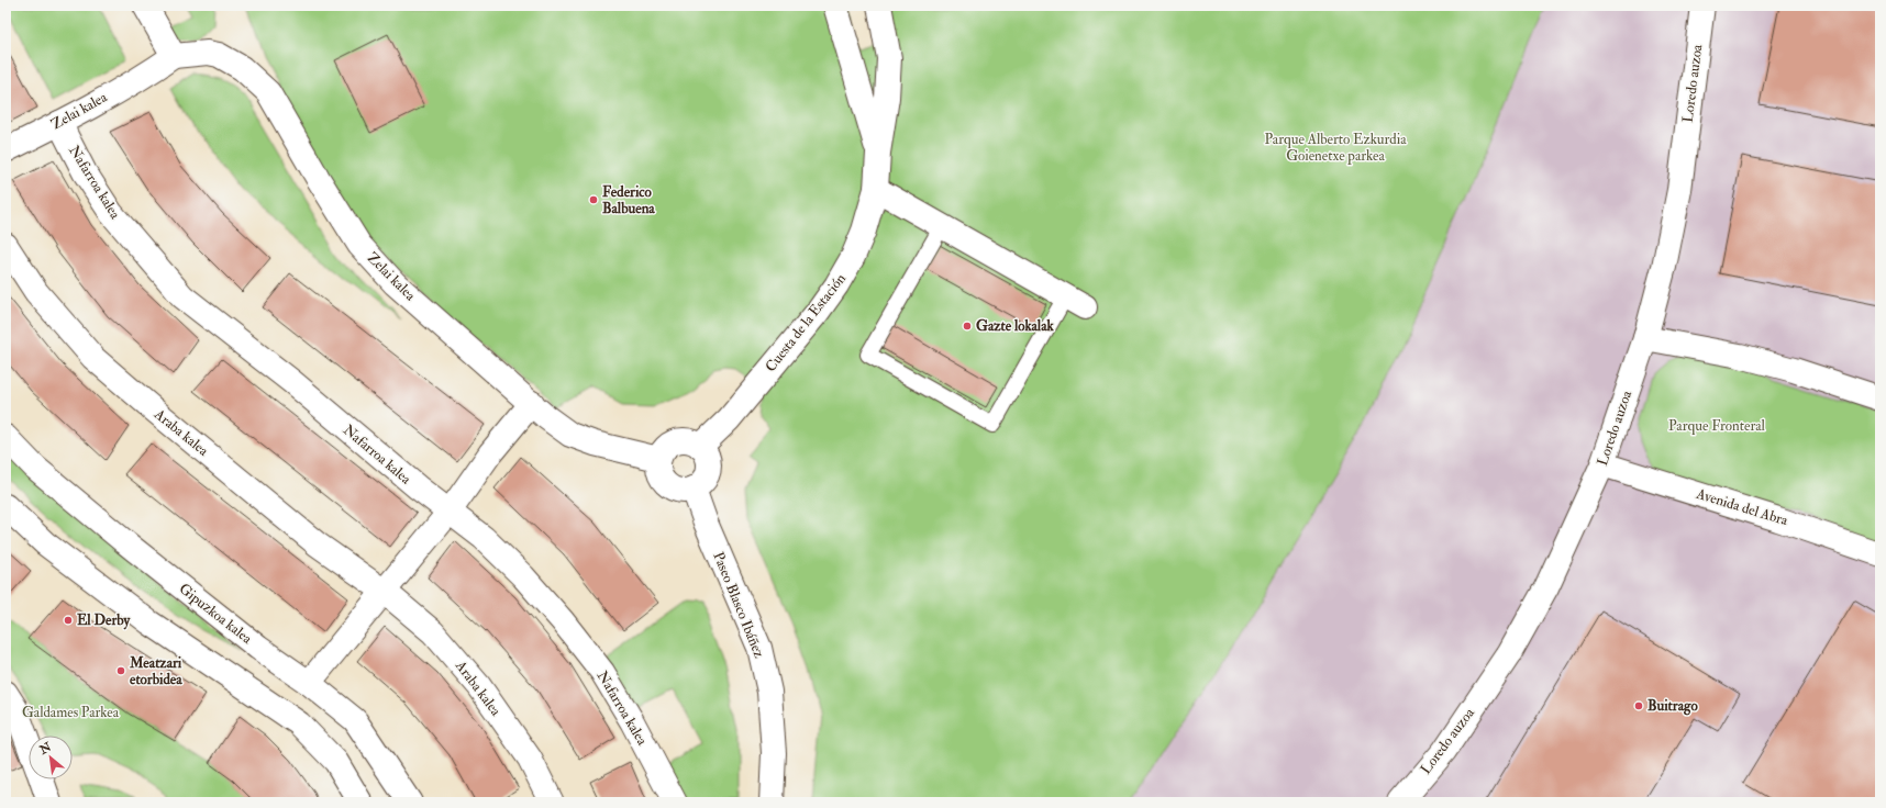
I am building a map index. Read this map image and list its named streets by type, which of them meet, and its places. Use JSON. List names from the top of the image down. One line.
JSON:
{"streets":{"street":["Loredo auzoa","Zelai kalea","Nafarroa kalea","Cuesta de la Estación","Araba kalea","Avenida del Abra","Paseo Blasco Ibáñez","Gipuzkoa kalea"]},"crossings":[["Loredo auzoa","Avenida del Abra"],["Zelai kalea","Nafarroa kalea"],["Zelai kalea","Cuesta de la Estación"],["Zelai kalea","Paseo Blasco Ibáñez"],["Cuesta de la Estación","Paseo Blasco Ibáñez"]],"parks":["Parque Alberto Ezkurdia Goienetxe parkea","Parque Fronteral","Galdames Parkea"],"places":["Federico Balbuena","Gazte lokalak","El Derby","Meatzari etorbidea","Buitrago"],"north":"top left"}
